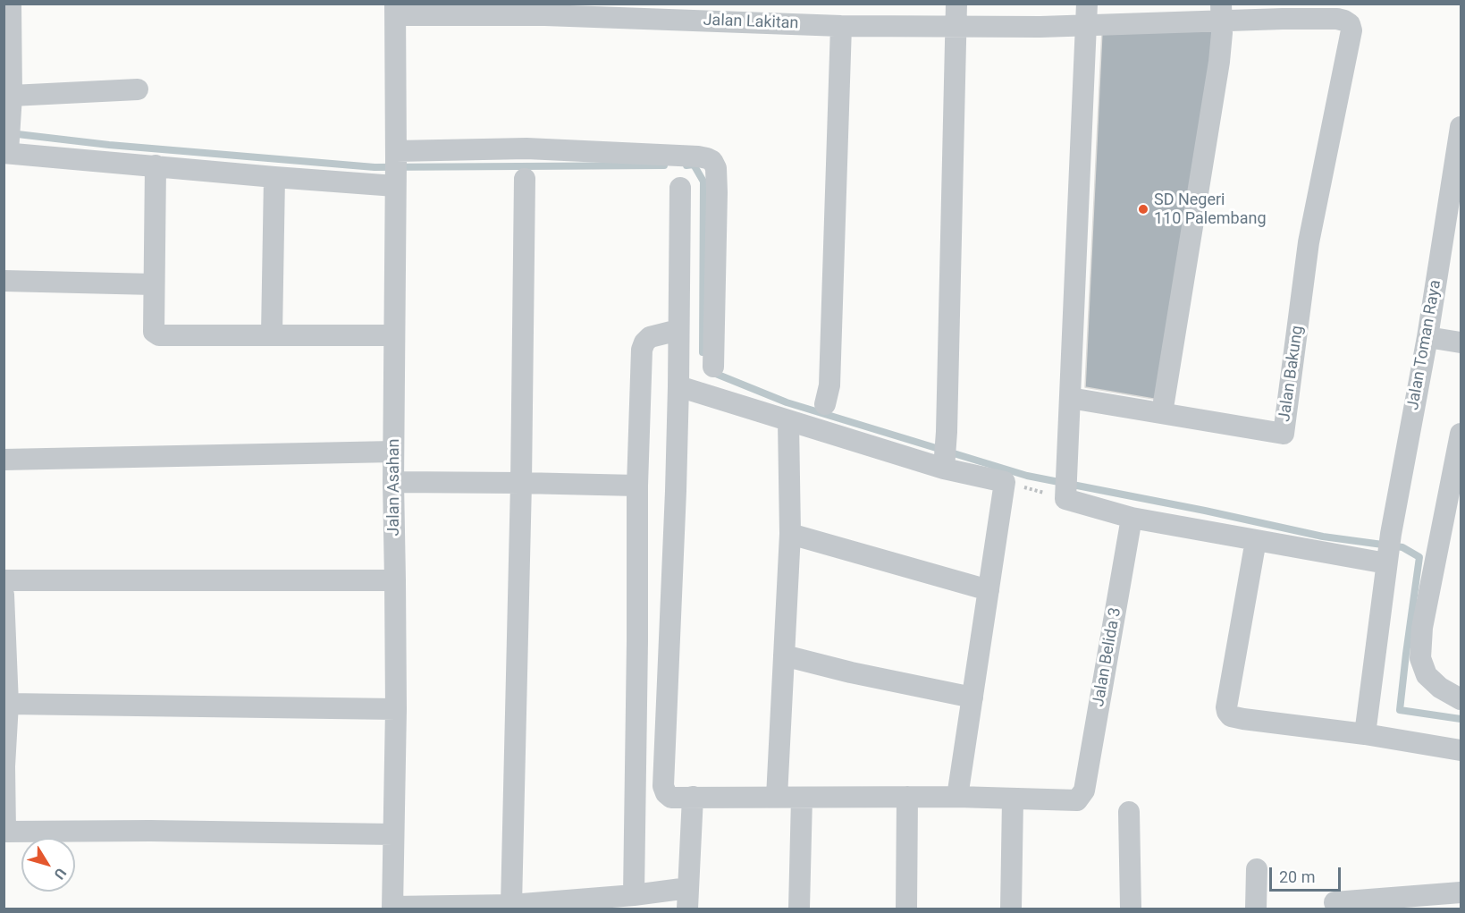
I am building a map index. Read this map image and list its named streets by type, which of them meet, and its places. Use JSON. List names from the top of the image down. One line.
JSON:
{"streets":{"street":["Jalan Lakitan","Jalan Toman Raya","Jalan Bakung","Jalan Asahan","Jalan Belida 3"]},"crossings":[["Jalan Lakitan","Jalan Bakung"],["Jalan Lakitan","Jalan Asahan"]],"places":["SD Negeri 110 Palembang"],"scale_bar":"20 m","north":"bottom right"}
